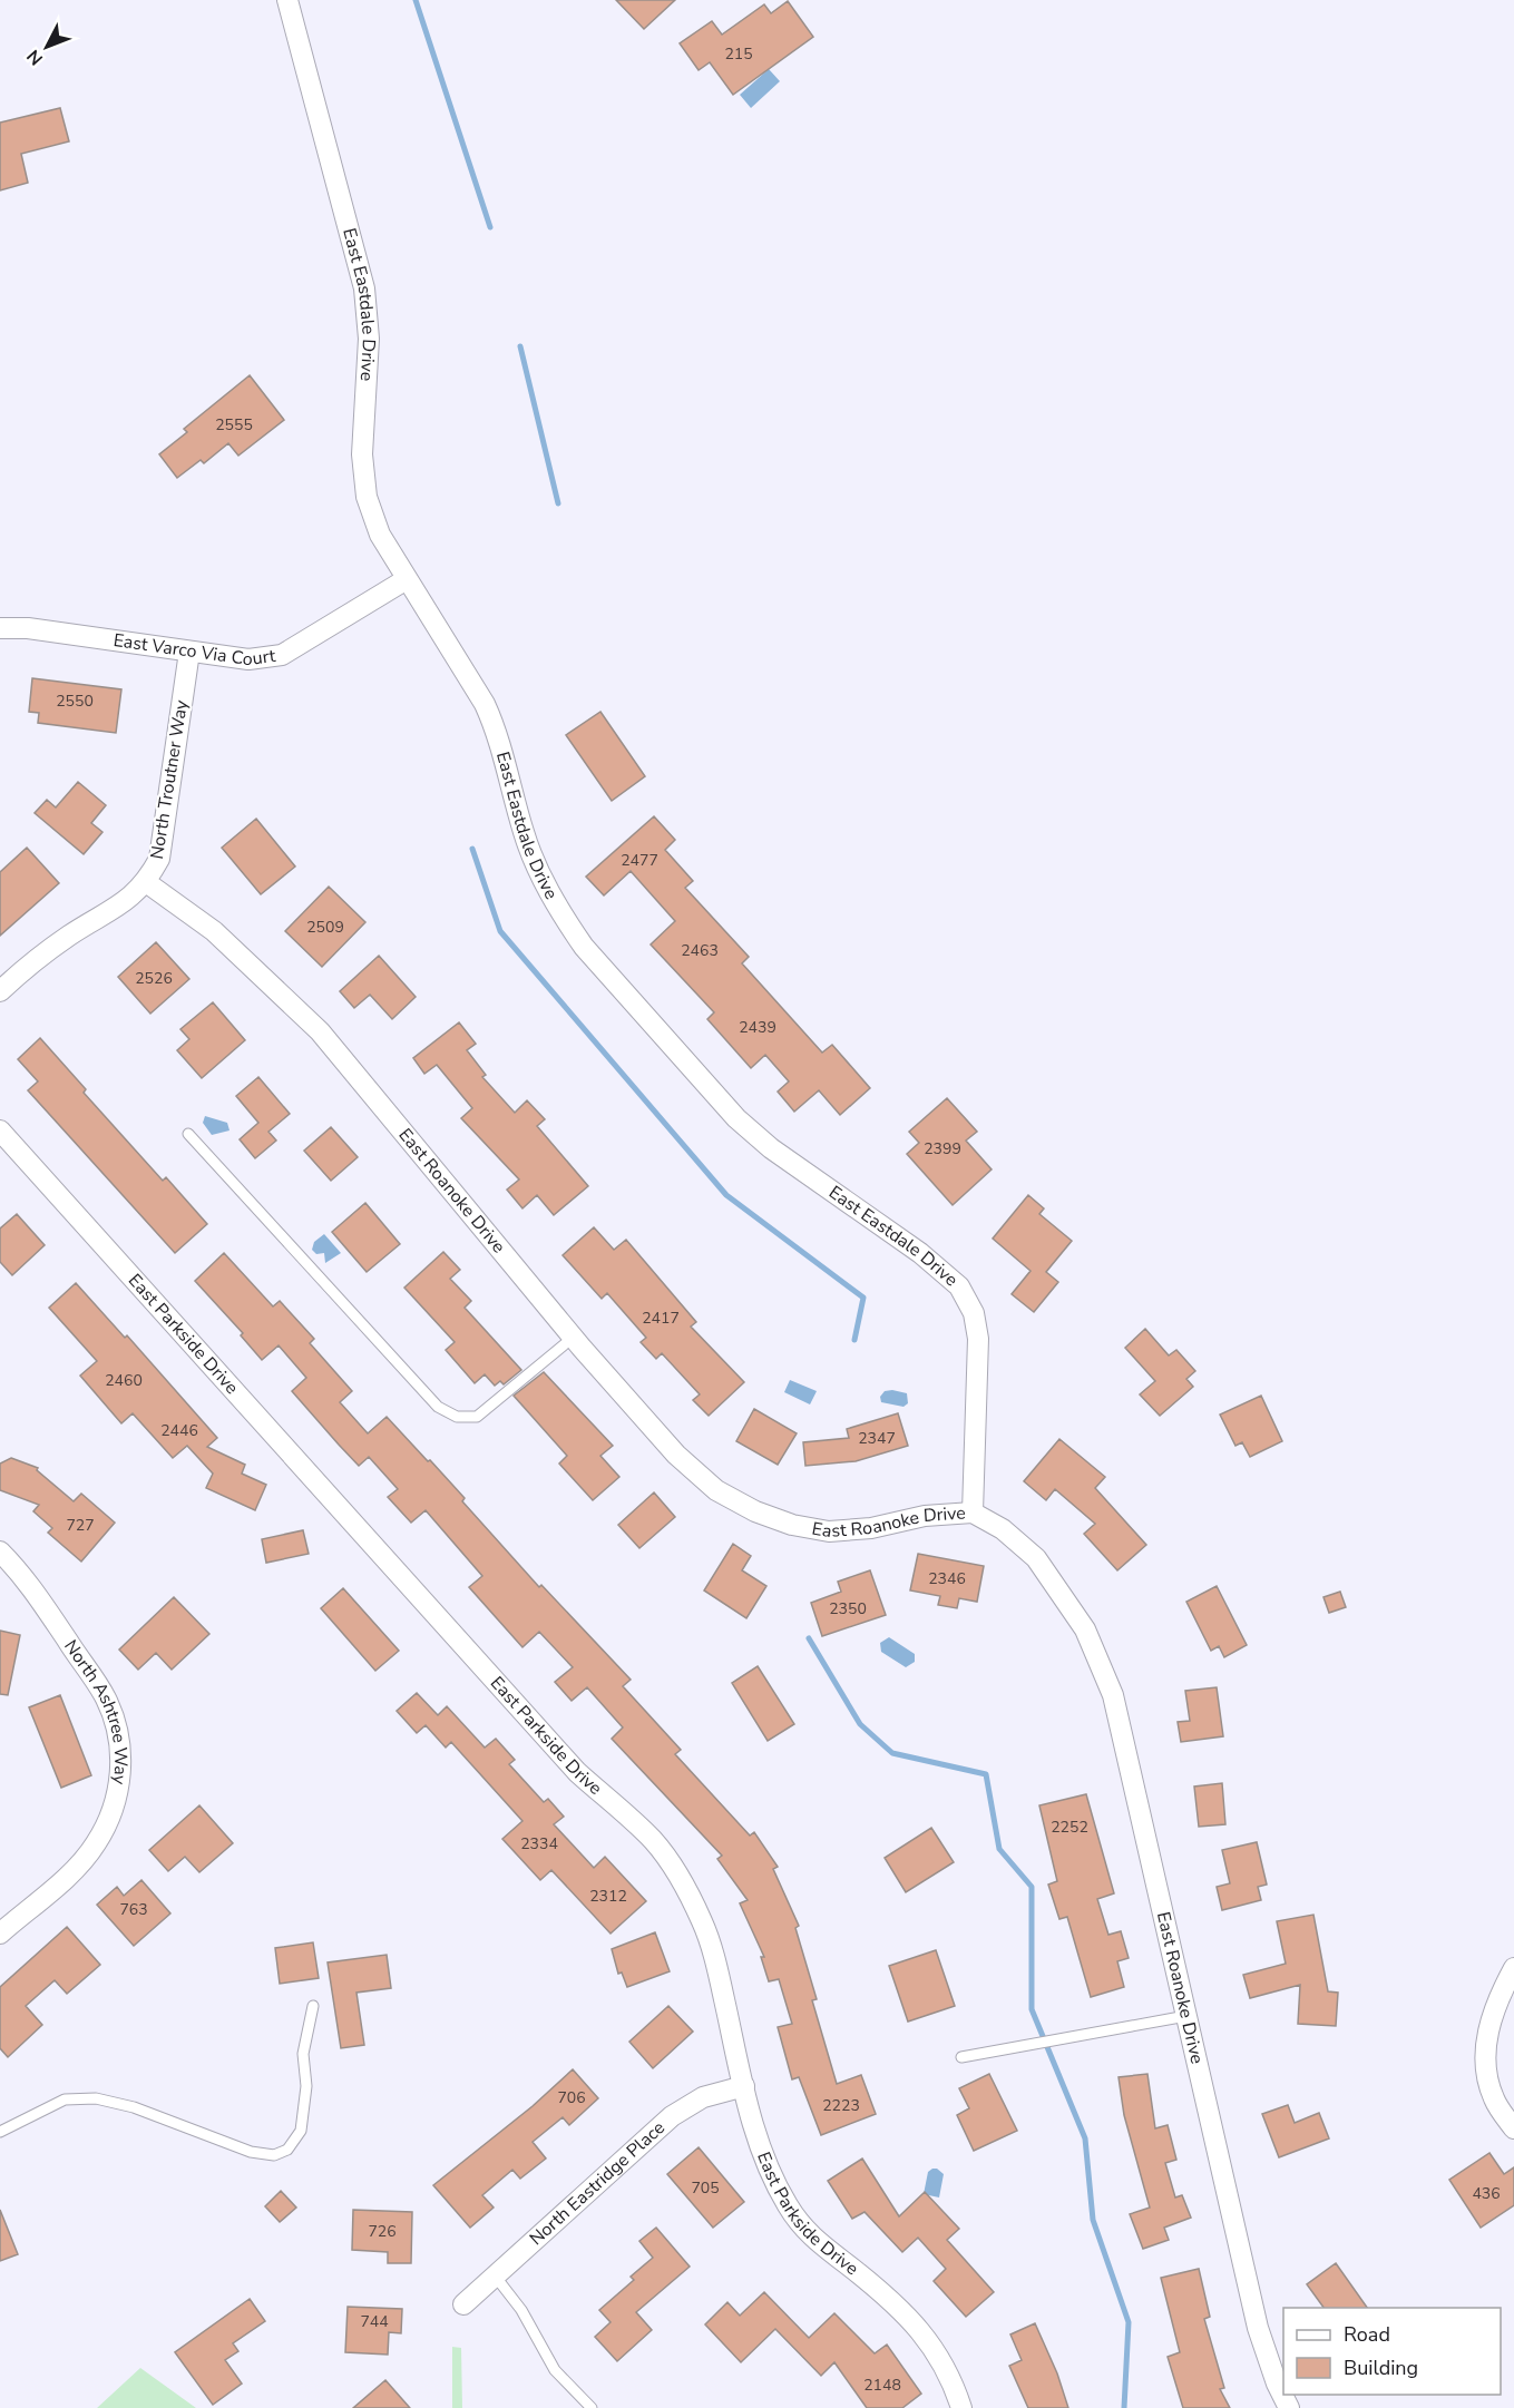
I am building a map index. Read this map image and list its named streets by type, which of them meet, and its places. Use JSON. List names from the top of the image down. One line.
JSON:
{"streets":{"street":["East Eastdale Drive","East Varco Via Court","North Troutner Way","East Roanoke Drive","East Parkside Drive","North Ashtree Way","North Eastridge Place"]},"crossings":[["East Eastdale Drive","East Varco Via Court"],["East Eastdale Drive","East Roanoke Drive"],["East Varco Via Court","North Troutner Way"],["North Troutner Way","East Roanoke Drive"],["East Parkside Drive","North Eastridge Place"]],"house_numbers":["215","2555","2550","2477","2509","2463","2526","2439","2399","2417","2460","2446","2347","727","2346","2350","2252","2334","2312","763","706","2223","705","436","726","744","2148"],"legend":["Road","Building"],"north":"bottom left"}
